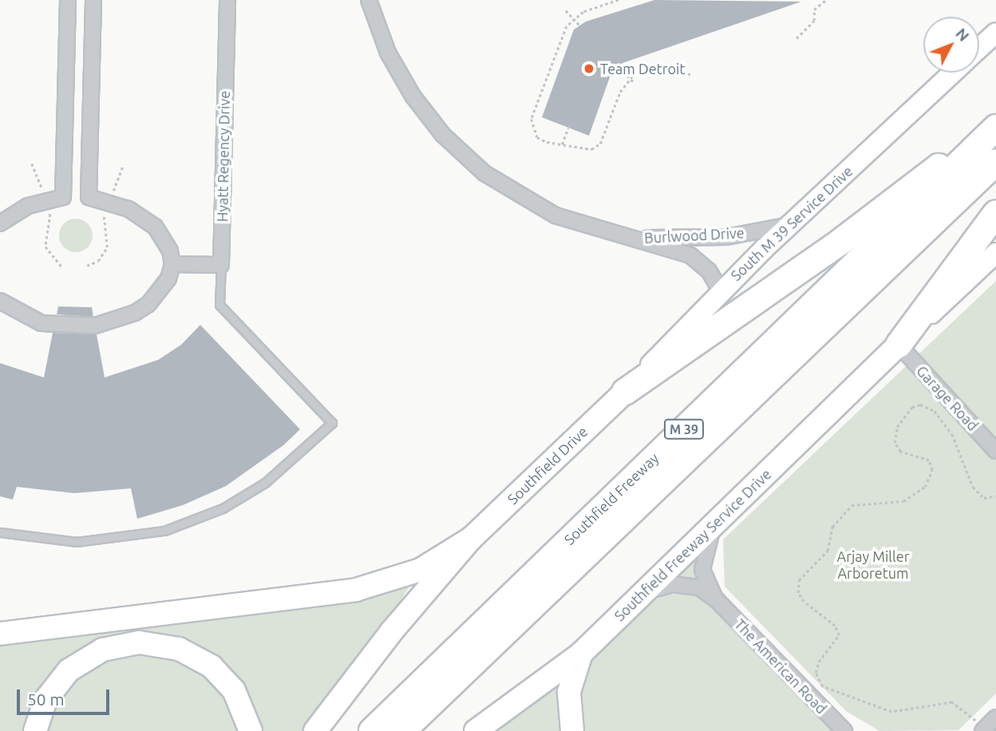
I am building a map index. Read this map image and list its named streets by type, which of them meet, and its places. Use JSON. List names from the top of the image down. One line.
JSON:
{"streets":{"highway":["M 39","Southfield Freeway"],"main road":["South M 39 Service Drive","Southfield Drive","Southfield Freeway Service Drive"],"street":["Hyatt Regency Drive","Burlwood Drive","Garage Road","The American Road"]},"crossings":[["South M 39 Service Drive","Burlwood Drive"],["South M 39 Service Drive","Southfield Drive"],["Garage Road","Southfield Freeway Service Drive"],["Southfield Freeway Service Drive","The American Road"]],"parks":["Arjay Miller Arboretum"],"places":["Team Detroit"],"scale_bar":"50 m","north":"top right"}
